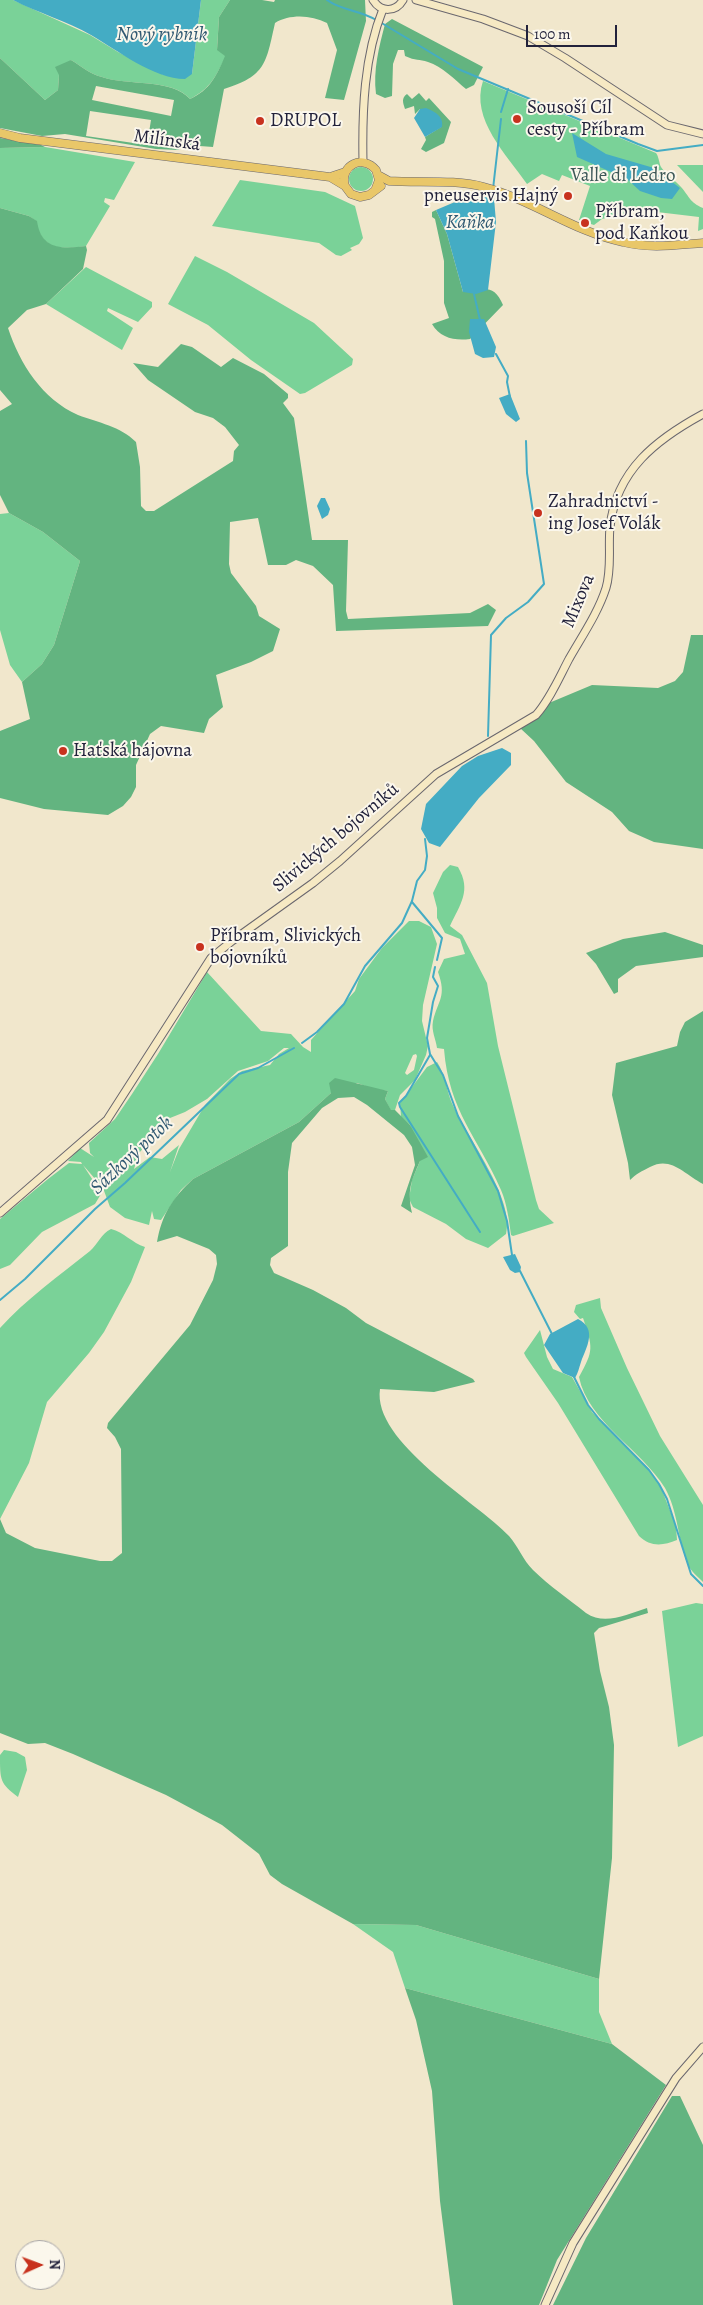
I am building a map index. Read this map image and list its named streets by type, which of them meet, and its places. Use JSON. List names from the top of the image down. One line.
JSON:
{"streets":{"main road":["Milínská"],"street":["Mixova","Slivických bojovníků"]},"crossings":[["Mixova","Slivických bojovníků"]],"water":["Nový rybník","Kaňka","Sázkový potok"],"parks":["Valle di Ledro"],"places":["Sousoší Cíl cesty - Příbram","DRUPOL","pneuservis Hajný","Příbram, pod Kaňkou","Zahradnictví - ing Josef Volák","Haťská hájovna","Příbram, Slivických bojovníků"],"scale_bar":"100 m","north":"right"}
